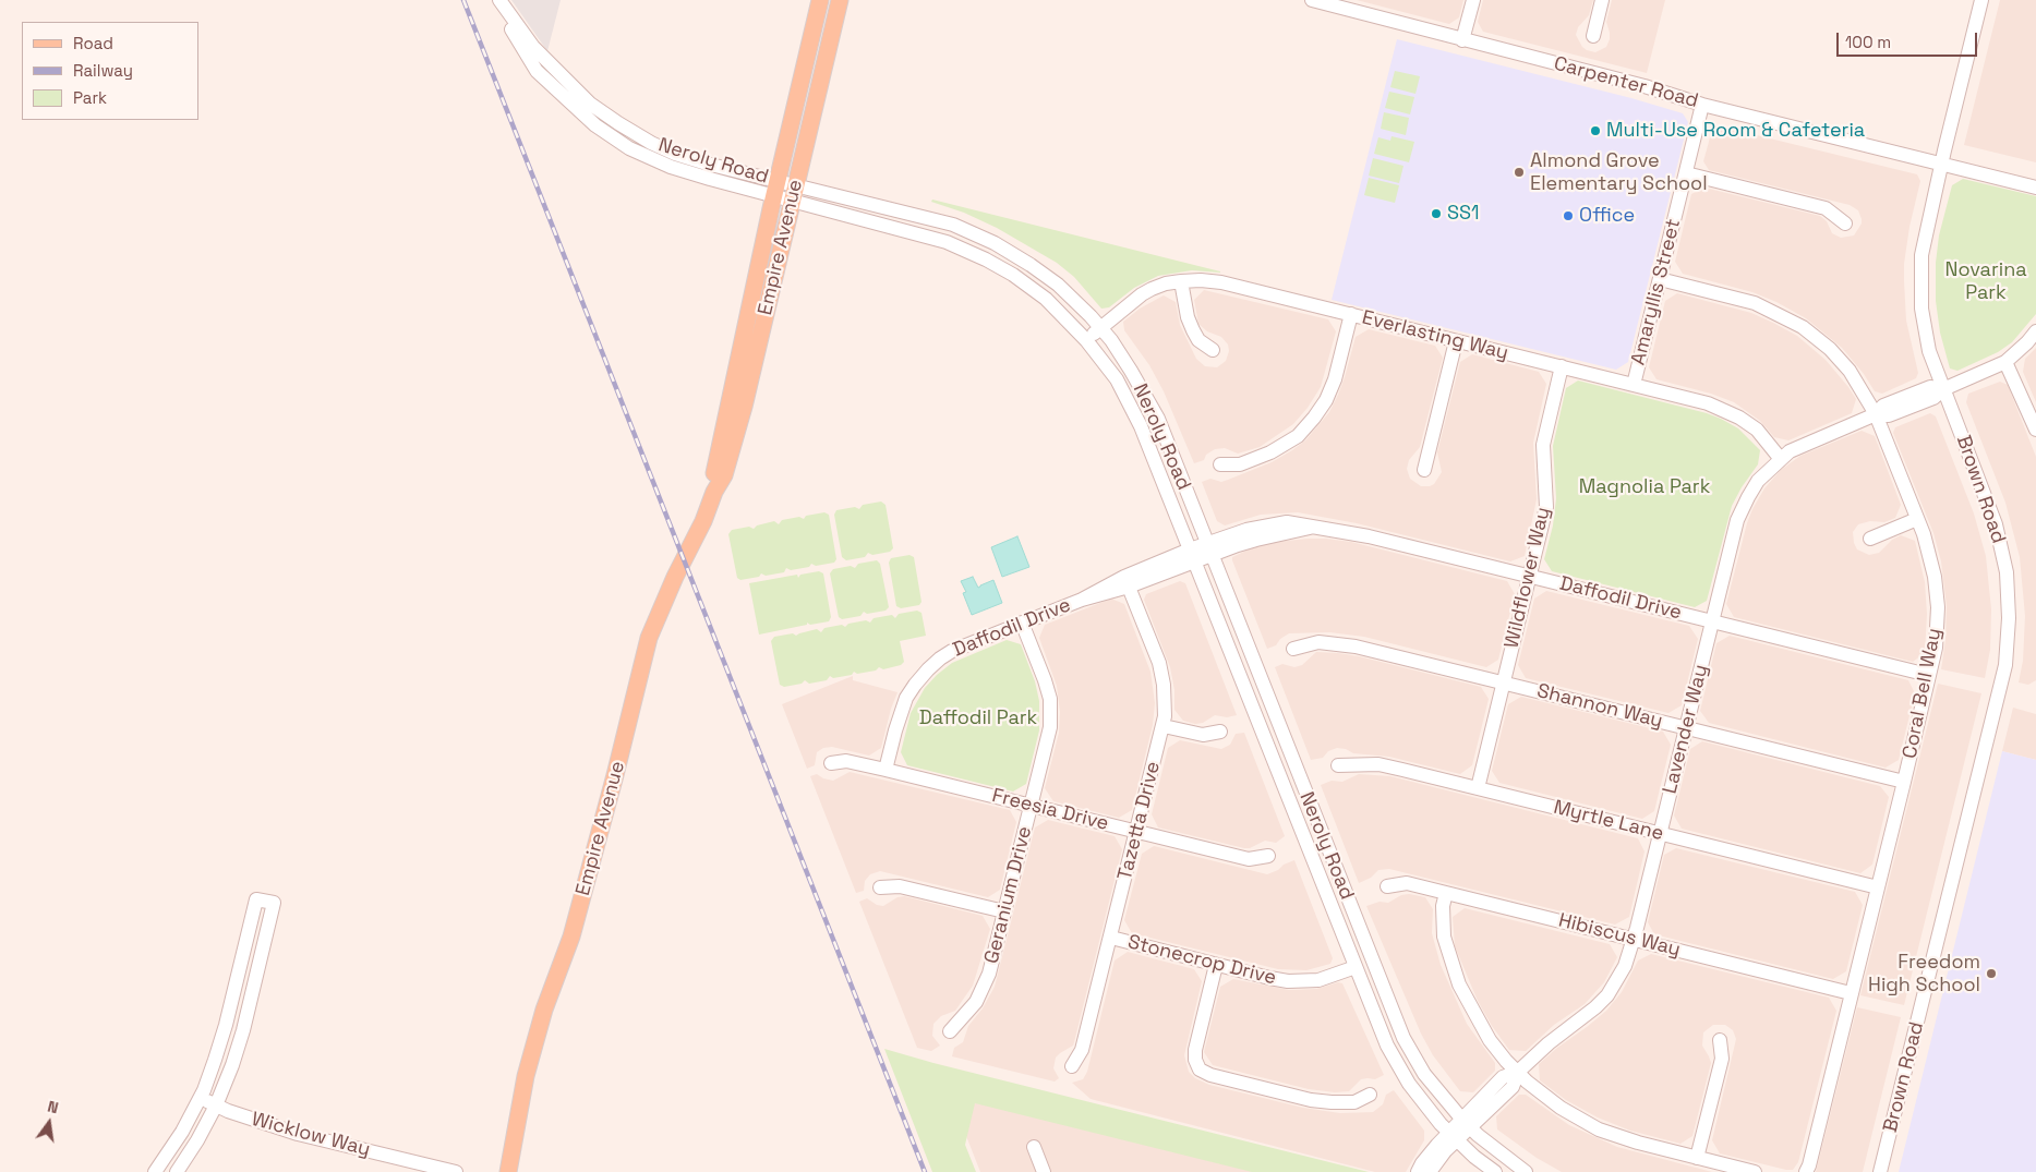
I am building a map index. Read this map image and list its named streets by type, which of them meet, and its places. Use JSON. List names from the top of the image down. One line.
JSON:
{"streets":{"main road":["Empire Avenue"],"street":["Carpenter Road","Neroly Road","Amaryllis Street","Everlasting Way","Brown Road","Wildflower Way","Daffodil Drive","Coral Bell Way","Shannon Way","Lavender Way","Freesia Drive","Tazetta Drive","Myrtle Lane","Geranium Drive","Hibiscus Way","Stonecrop Drive","Wicklow Way"]},"crossings":[["Carpenter Road","Amaryllis Street"],["Carpenter Road","Brown Road"],["Neroly Road","Empire Avenue"],["Neroly Road","Everlasting Way"],["Neroly Road","Daffodil Drive"],["Neroly Road","Lavender Way"],["Neroly Road","Stonecrop Drive"],["Amaryllis Street","Everlasting Way"],["Amaryllis Street","Coral Bell Way"],["Everlasting Way","Wildflower Way"],["Everlasting Way","Lavender Way"],["Brown Road","Lavender Way"],["Wildflower Way","Daffodil Drive"],["Wildflower Way","Shannon Way"],["Wildflower Way","Myrtle Lane"],["Daffodil Drive","Coral Bell Way"],["Daffodil Drive","Lavender Way"],["Daffodil Drive","Freesia Drive"],["Daffodil Drive","Tazetta Drive"],["Daffodil Drive","Geranium Drive"],["Coral Bell Way","Shannon Way"],["Coral Bell Way","Lavender Way"],["Coral Bell Way","Myrtle Lane"],["Coral Bell Way","Hibiscus Way"],["Shannon Way","Lavender Way"],["Lavender Way","Myrtle Lane"],["Lavender Way","Hibiscus Way"],["Freesia Drive","Tazetta Drive"],["Freesia Drive","Geranium Drive"],["Tazetta Drive","Stonecrop Drive"]],"parks":["Novarina Park","Magnolia Park","Daffodil Park"],"places":["Multi-Use Room & Cafeteria","Almond Grove Elementary School","SS1","Office","Freedom High School"],"legend":["Road","Railway","Park"],"scale_bar":"100 m","north":"top"}
